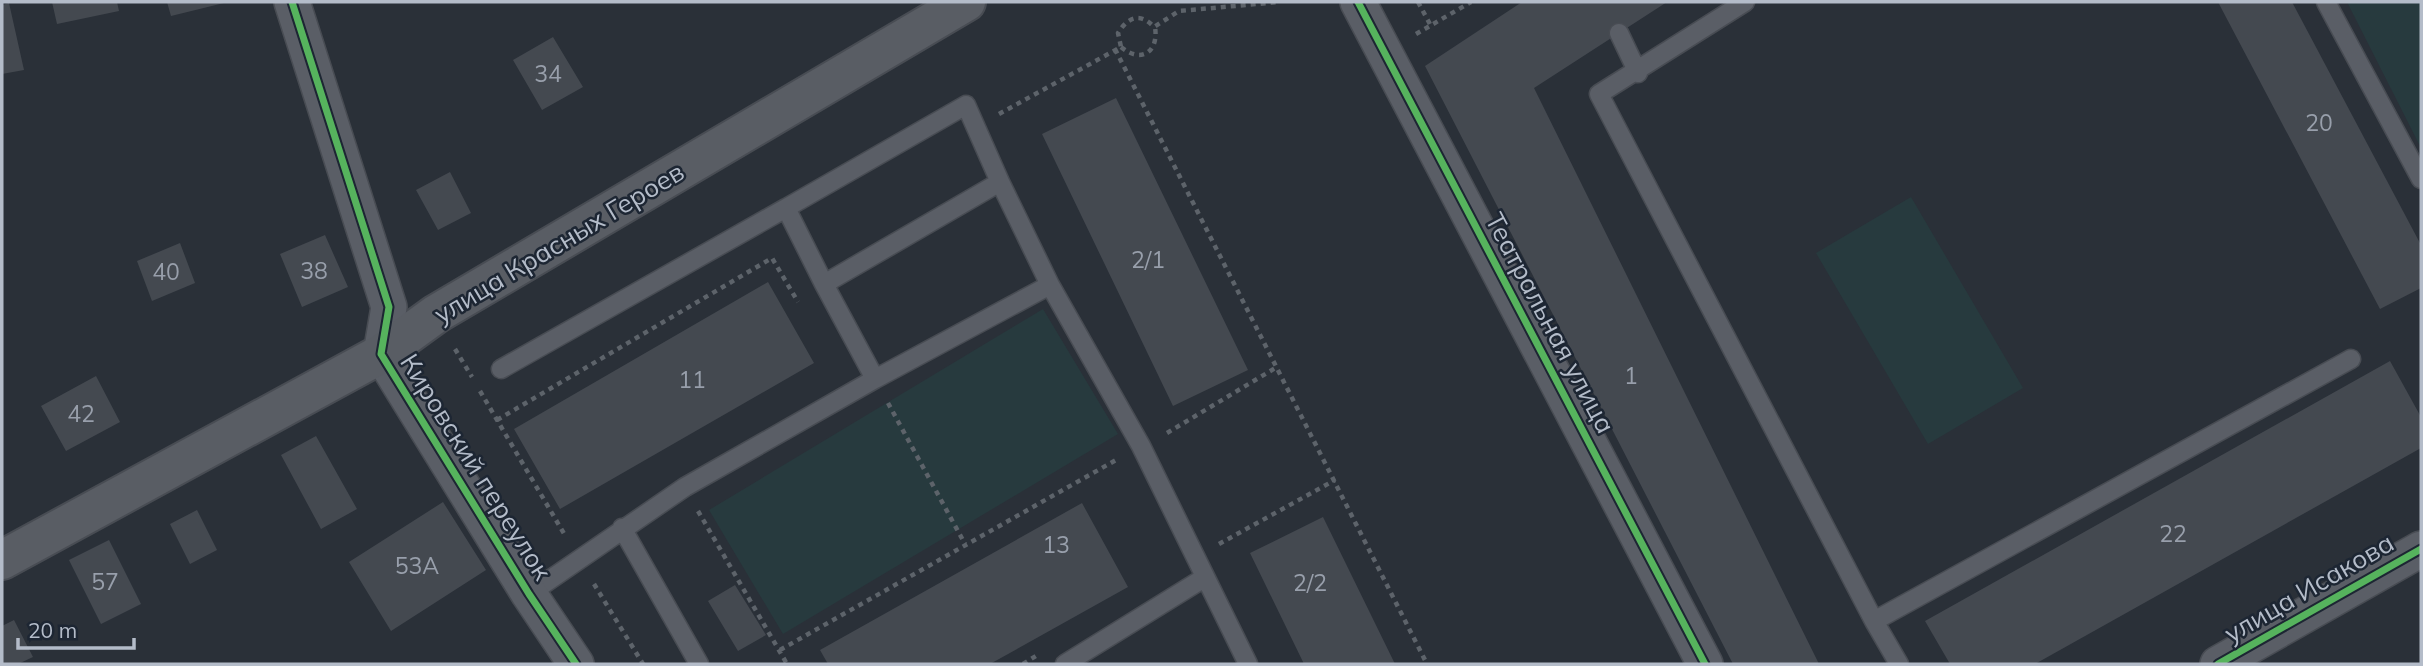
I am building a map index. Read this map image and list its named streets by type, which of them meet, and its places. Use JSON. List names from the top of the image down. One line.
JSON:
{"streets":{"main road":["улица Красных Героев"],"street":["Театральная улица","Кировский переулок","улица Исакова"]},"crossings":[["улица Красных Героев","Кировский переулок"]],"house_numbers":["34","20","2/1","38","40","1","11","42","22","13","53А","57","2/2"],"scale_bar":"20 m"}
